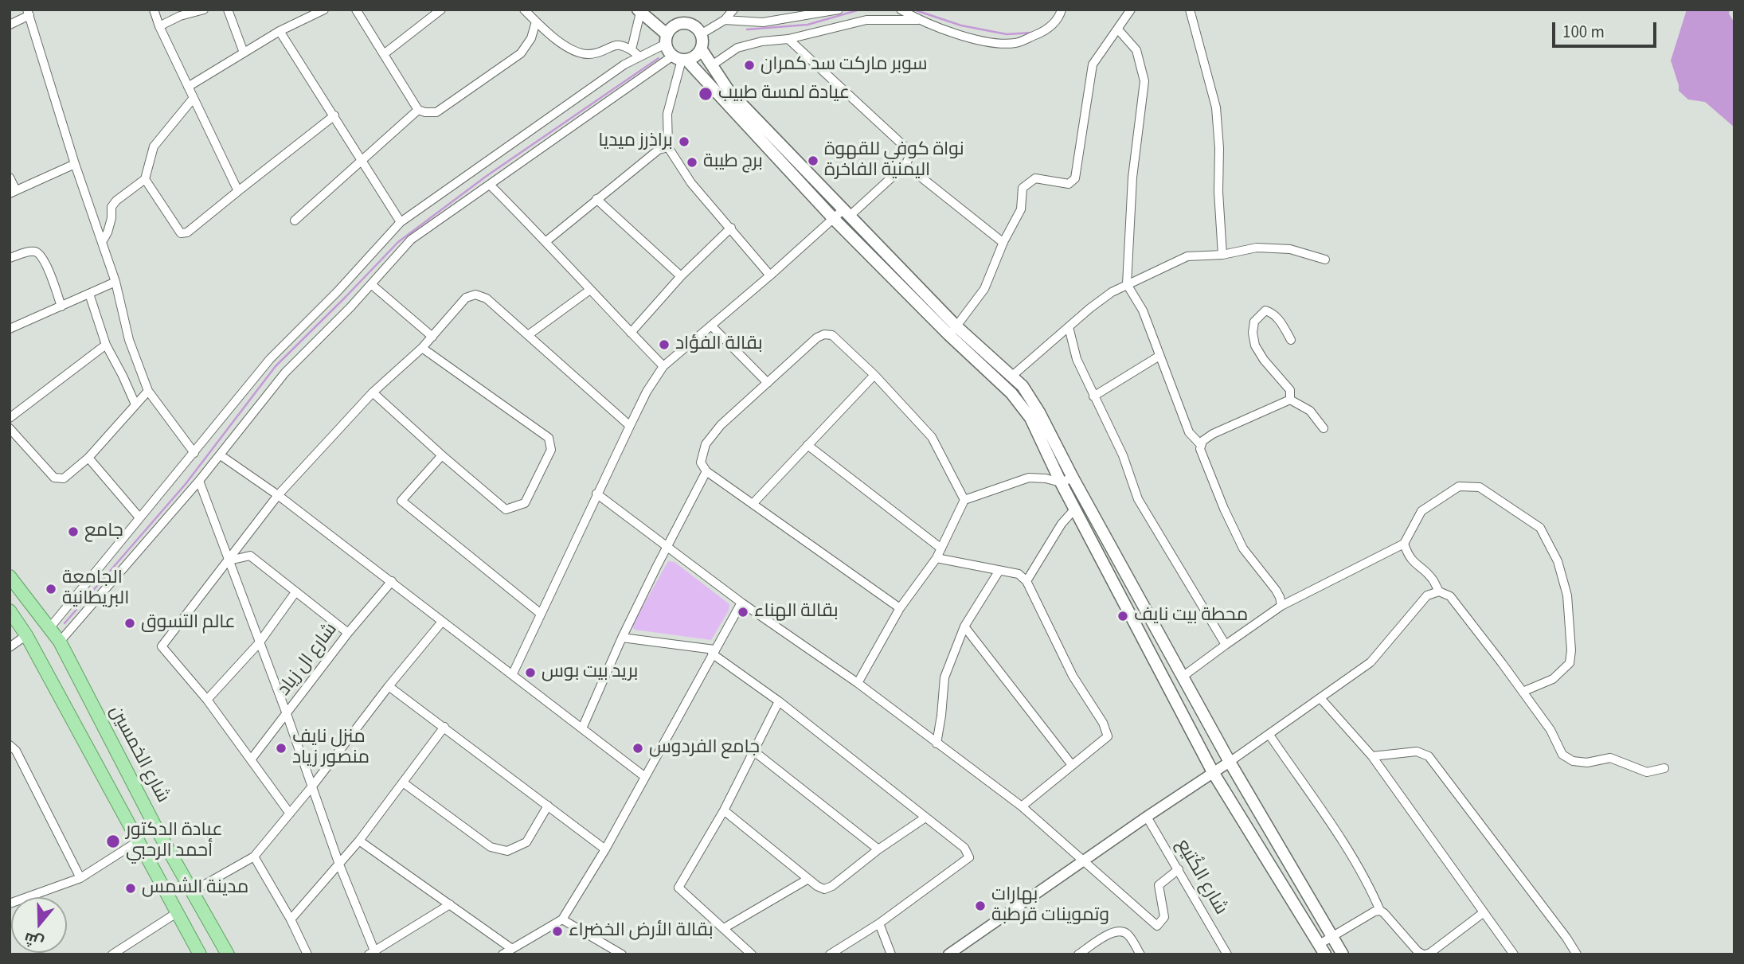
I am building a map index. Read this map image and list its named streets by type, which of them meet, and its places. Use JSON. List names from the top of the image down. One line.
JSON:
{"streets":{"main road":["شارع الخمسين"],"street":["شارع ال زياد","شارع الكُتيع"]},"places":["سوبر ماركت سد كمران","عيادة لمسة طبيب","براذرز ميديا","نواة كوفي للقهوة اليمنية الفاخرة","برج طيبة","بقالة الفؤاد","جامع","الجامعة البريطانية","بقالة الهناء","محطة بيت نايف","عالم التسوق","بريد بيت بوس","منزل نايف منصور زياد","جامع الفردوس","عيادة الدكتور أحمد الرحبي","مدينة الشمس","بهارات وتموينات قرطبة","بقالة الأرض الخضراء"],"scale_bar":"100 m","north":"bottom"}
